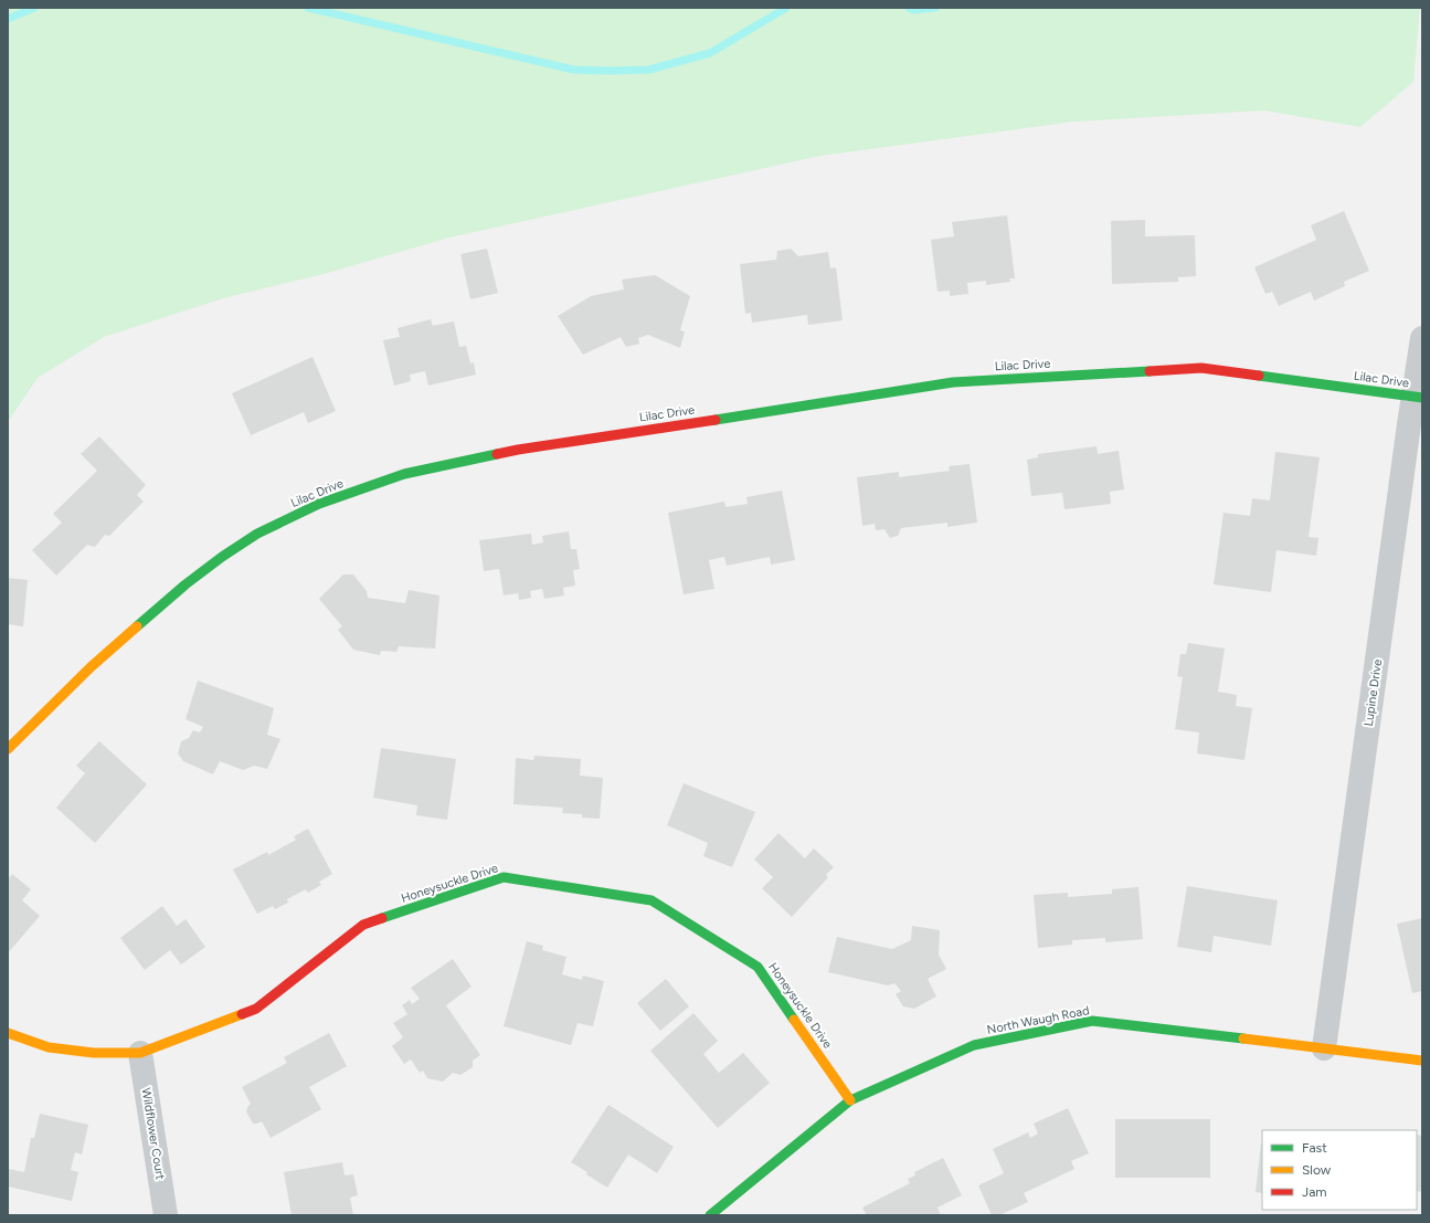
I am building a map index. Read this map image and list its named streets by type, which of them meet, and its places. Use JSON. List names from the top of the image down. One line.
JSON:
{"streets":{"street":["Lilac Drive","Lupine Drive","Honeysuckle Drive","North Waugh Road","Wildflower Court"]},"crossings":[["Lilac Drive","Lupine Drive"],["Lupine Drive","North Waugh Road"],["Honeysuckle Drive","North Waugh Road"],["Honeysuckle Drive","Wildflower Court"]],"legend":["Fast","Slow","Jam"]}
